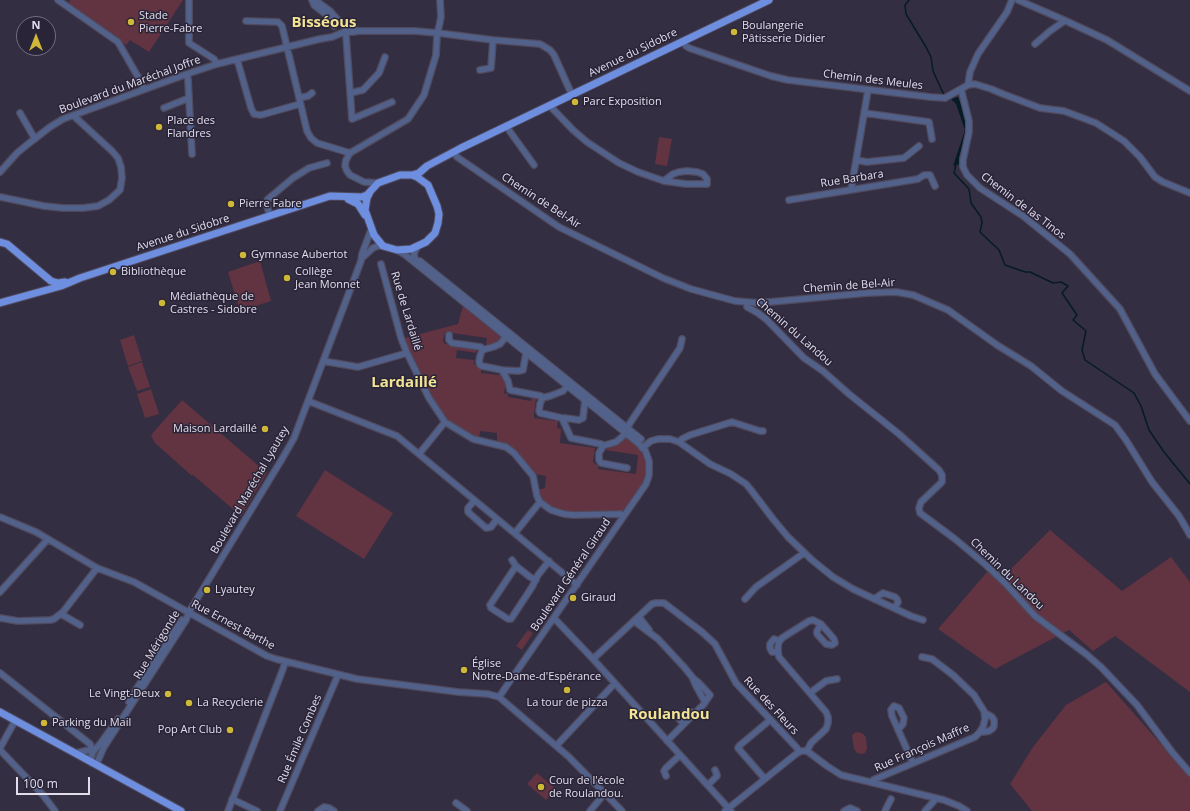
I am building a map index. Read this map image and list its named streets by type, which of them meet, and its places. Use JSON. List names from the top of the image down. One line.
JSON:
{"streets":{"main road":["Avenue du Sidobre"],"street":["Chemin des Meules","Boulevard du Maréchal Joffre","Rue Barbara","Chemin de Bel-Air","Chemin de las Tinos","Rue de Lardaillé","Chemin du Landou","Boulevard Maréchal Lyautey","Boulevard Général Giraud","Rue Ernest Barthe","Rue Mérigonde","Rue des Fleurs","Rue Émile Combes","Rue François Maffre"]},"crossings":[["Avenue du Sidobre","Chemin des Meules"],["Avenue du Sidobre","Boulevard du Maréchal Joffre"],["Avenue du Sidobre","Chemin de Bel-Air"],["Avenue du Sidobre","Boulevard Maréchal Lyautey"],["Chemin des Meules","Chemin de las Tinos"],["Chemin de Bel-Air","Chemin du Landou"],["Boulevard Maréchal Lyautey","Rue Ernest Barthe"],["Boulevard Maréchal Lyautey","Rue Mérigonde"],["Boulevard Général Giraud","Rue Ernest Barthe"],["Rue Ernest Barthe","Rue Mérigonde"],["Rue Ernest Barthe","Rue Émile Combes"]],"districts":["Bisséous","Lardaillé","Roulandou"],"places":["Stade Pierre-Fabre","Boulangerie Pâtisserie Didier","Parc Exposition","Place des Flandres","Pierre Fabre","Gymnase Aubertot","Bibliothèque","Collège Jean Monnet","Médiathèque de Castres - Sidobre","Maison Lardaillé","Lyautey","Giraud","Église Notre-Dame-d'Espérance","La tour de pizza","Le Vingt-Deux","La Recyclerie","Parking du Mail","Pop Art Club","Cour de l'école de Roulandou."],"scale_bar":"100 m","north":"top"}
